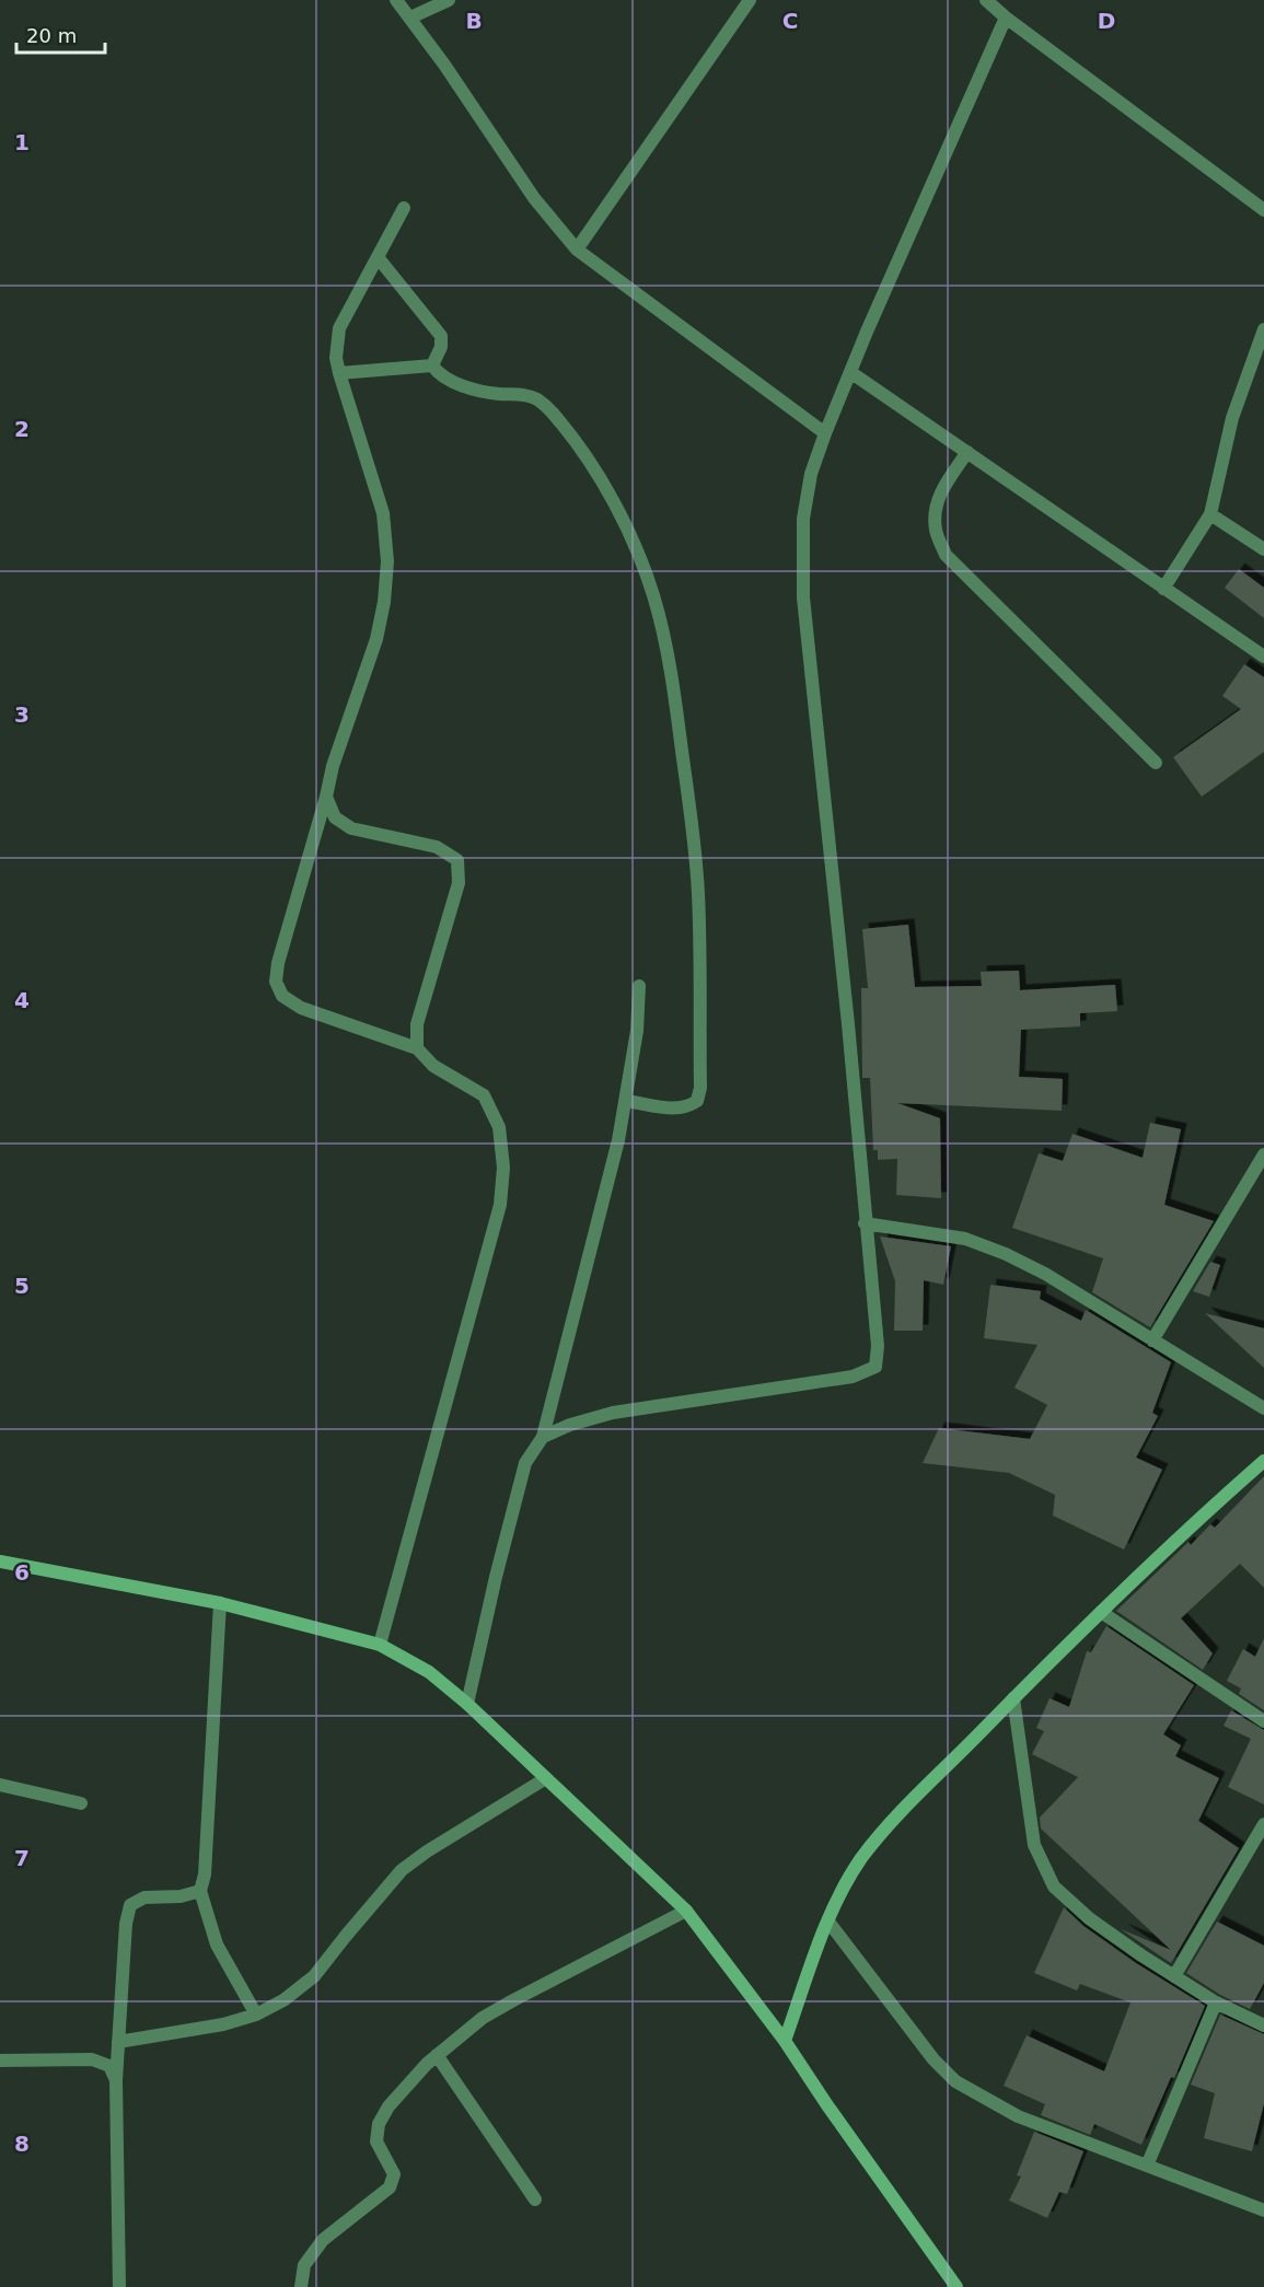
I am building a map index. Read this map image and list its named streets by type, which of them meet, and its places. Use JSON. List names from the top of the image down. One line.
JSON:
{"scale_bar":"20 m","grid":{"columns":["B","C","D"],"rows":["1","2","3","4","5","6","7","8"]}}
